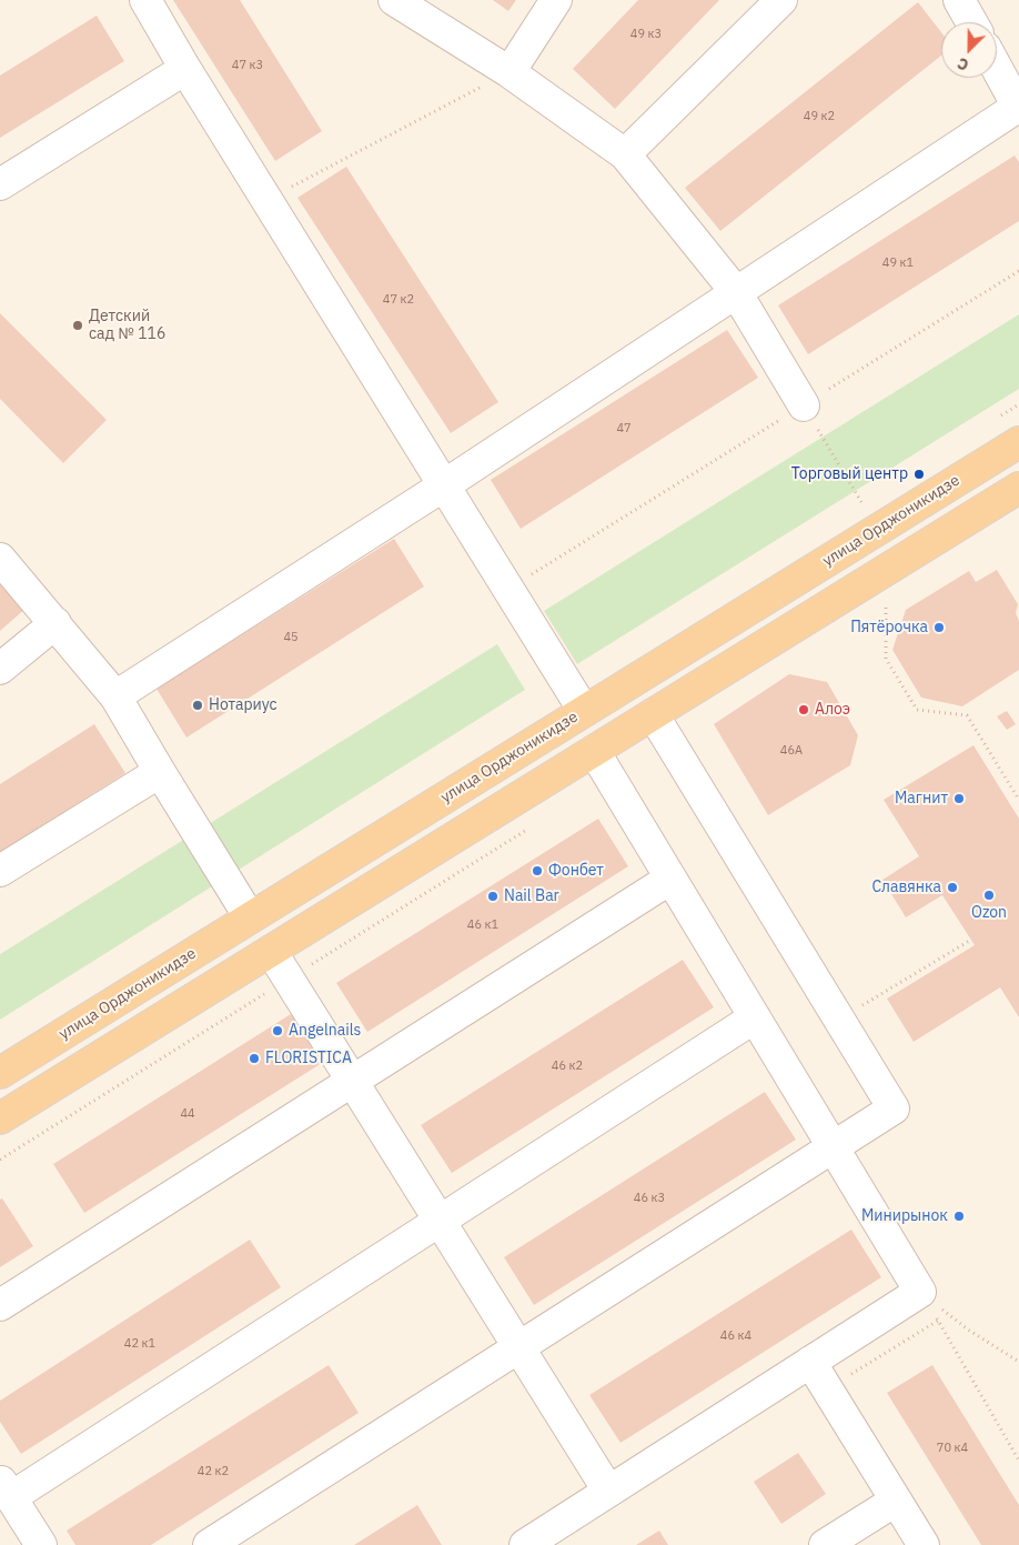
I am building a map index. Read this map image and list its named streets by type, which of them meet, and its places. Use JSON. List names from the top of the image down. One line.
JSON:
{"streets":{"main road":["улица Орджоникидзе"]},"places":["Детский сад № 116","Торговый центр","Пятёрочка","Нотариус","Алоэ","Магнит","Фонбет","Славянка","Ozon","Nail Bar","Angelnails","FLORISTICA","Минирынок"],"house_numbers":["49 к3","47 к3","49 к2","49 к1","47 к2","47","45","46А","46 к1","46 к2","44","46 к3","46 к4","42 к1","70 к4","42 к2"],"north":"bottom left"}
